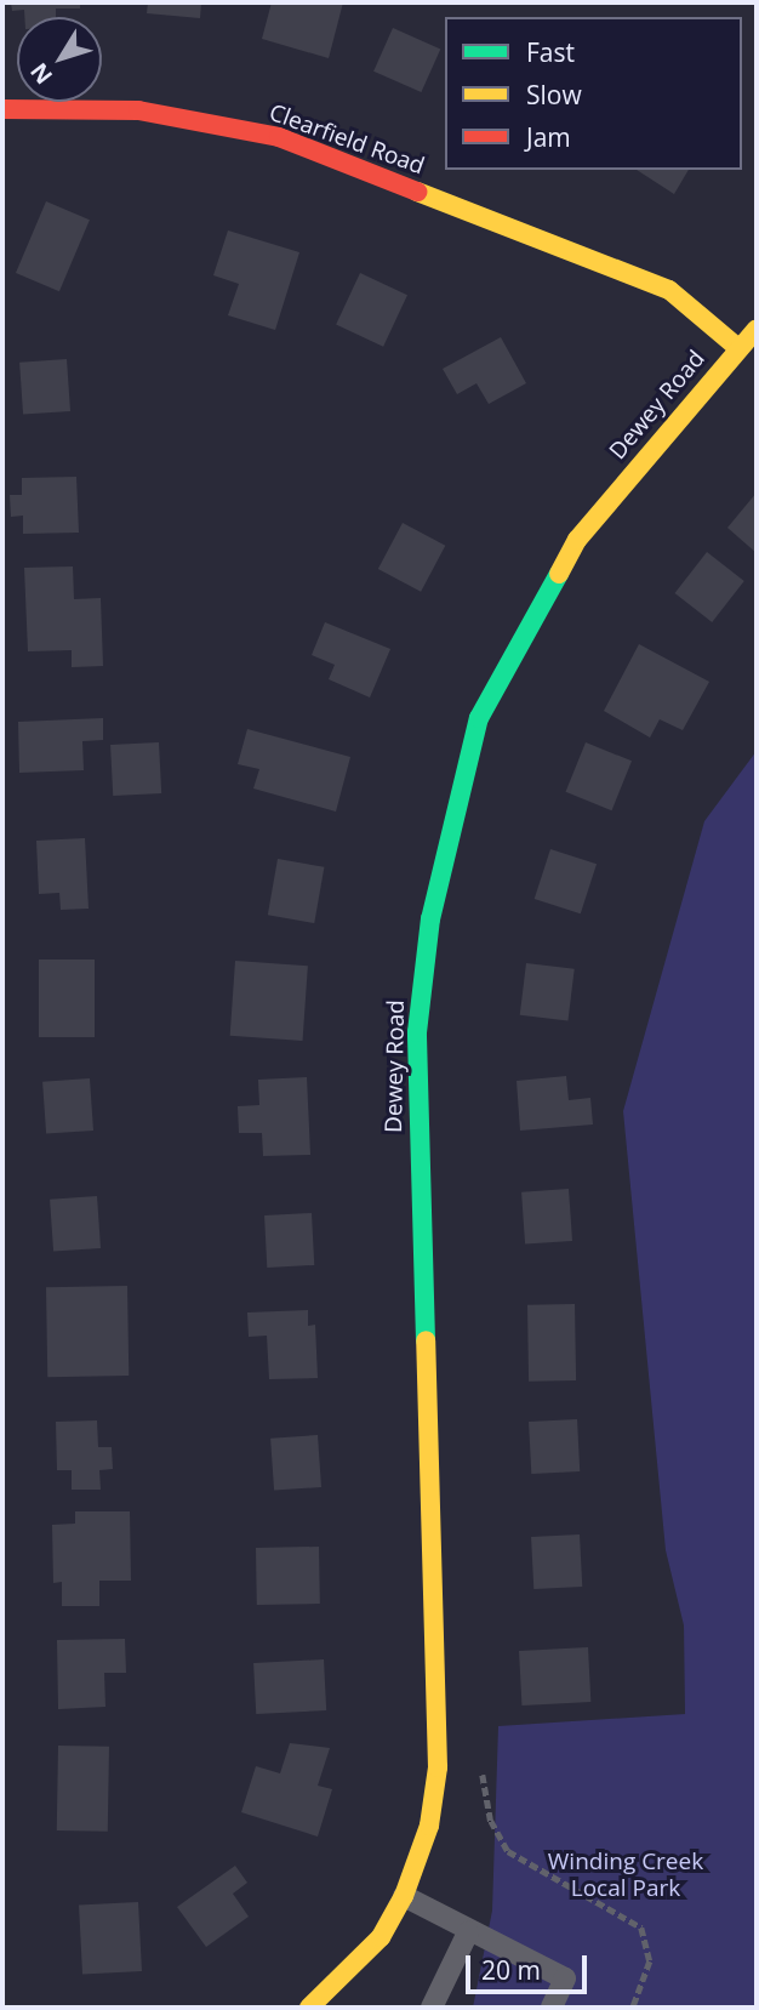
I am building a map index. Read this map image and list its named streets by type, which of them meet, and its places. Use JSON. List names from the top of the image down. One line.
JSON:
{"streets":{"street":["Clearfield Road","Dewey Road"]},"crossings":[["Clearfield Road","Dewey Road"]],"parks":["Winding Creek Local Park"],"legend":["Fast","Slow","Jam"],"scale_bar":"20 m","north":"bottom left"}
